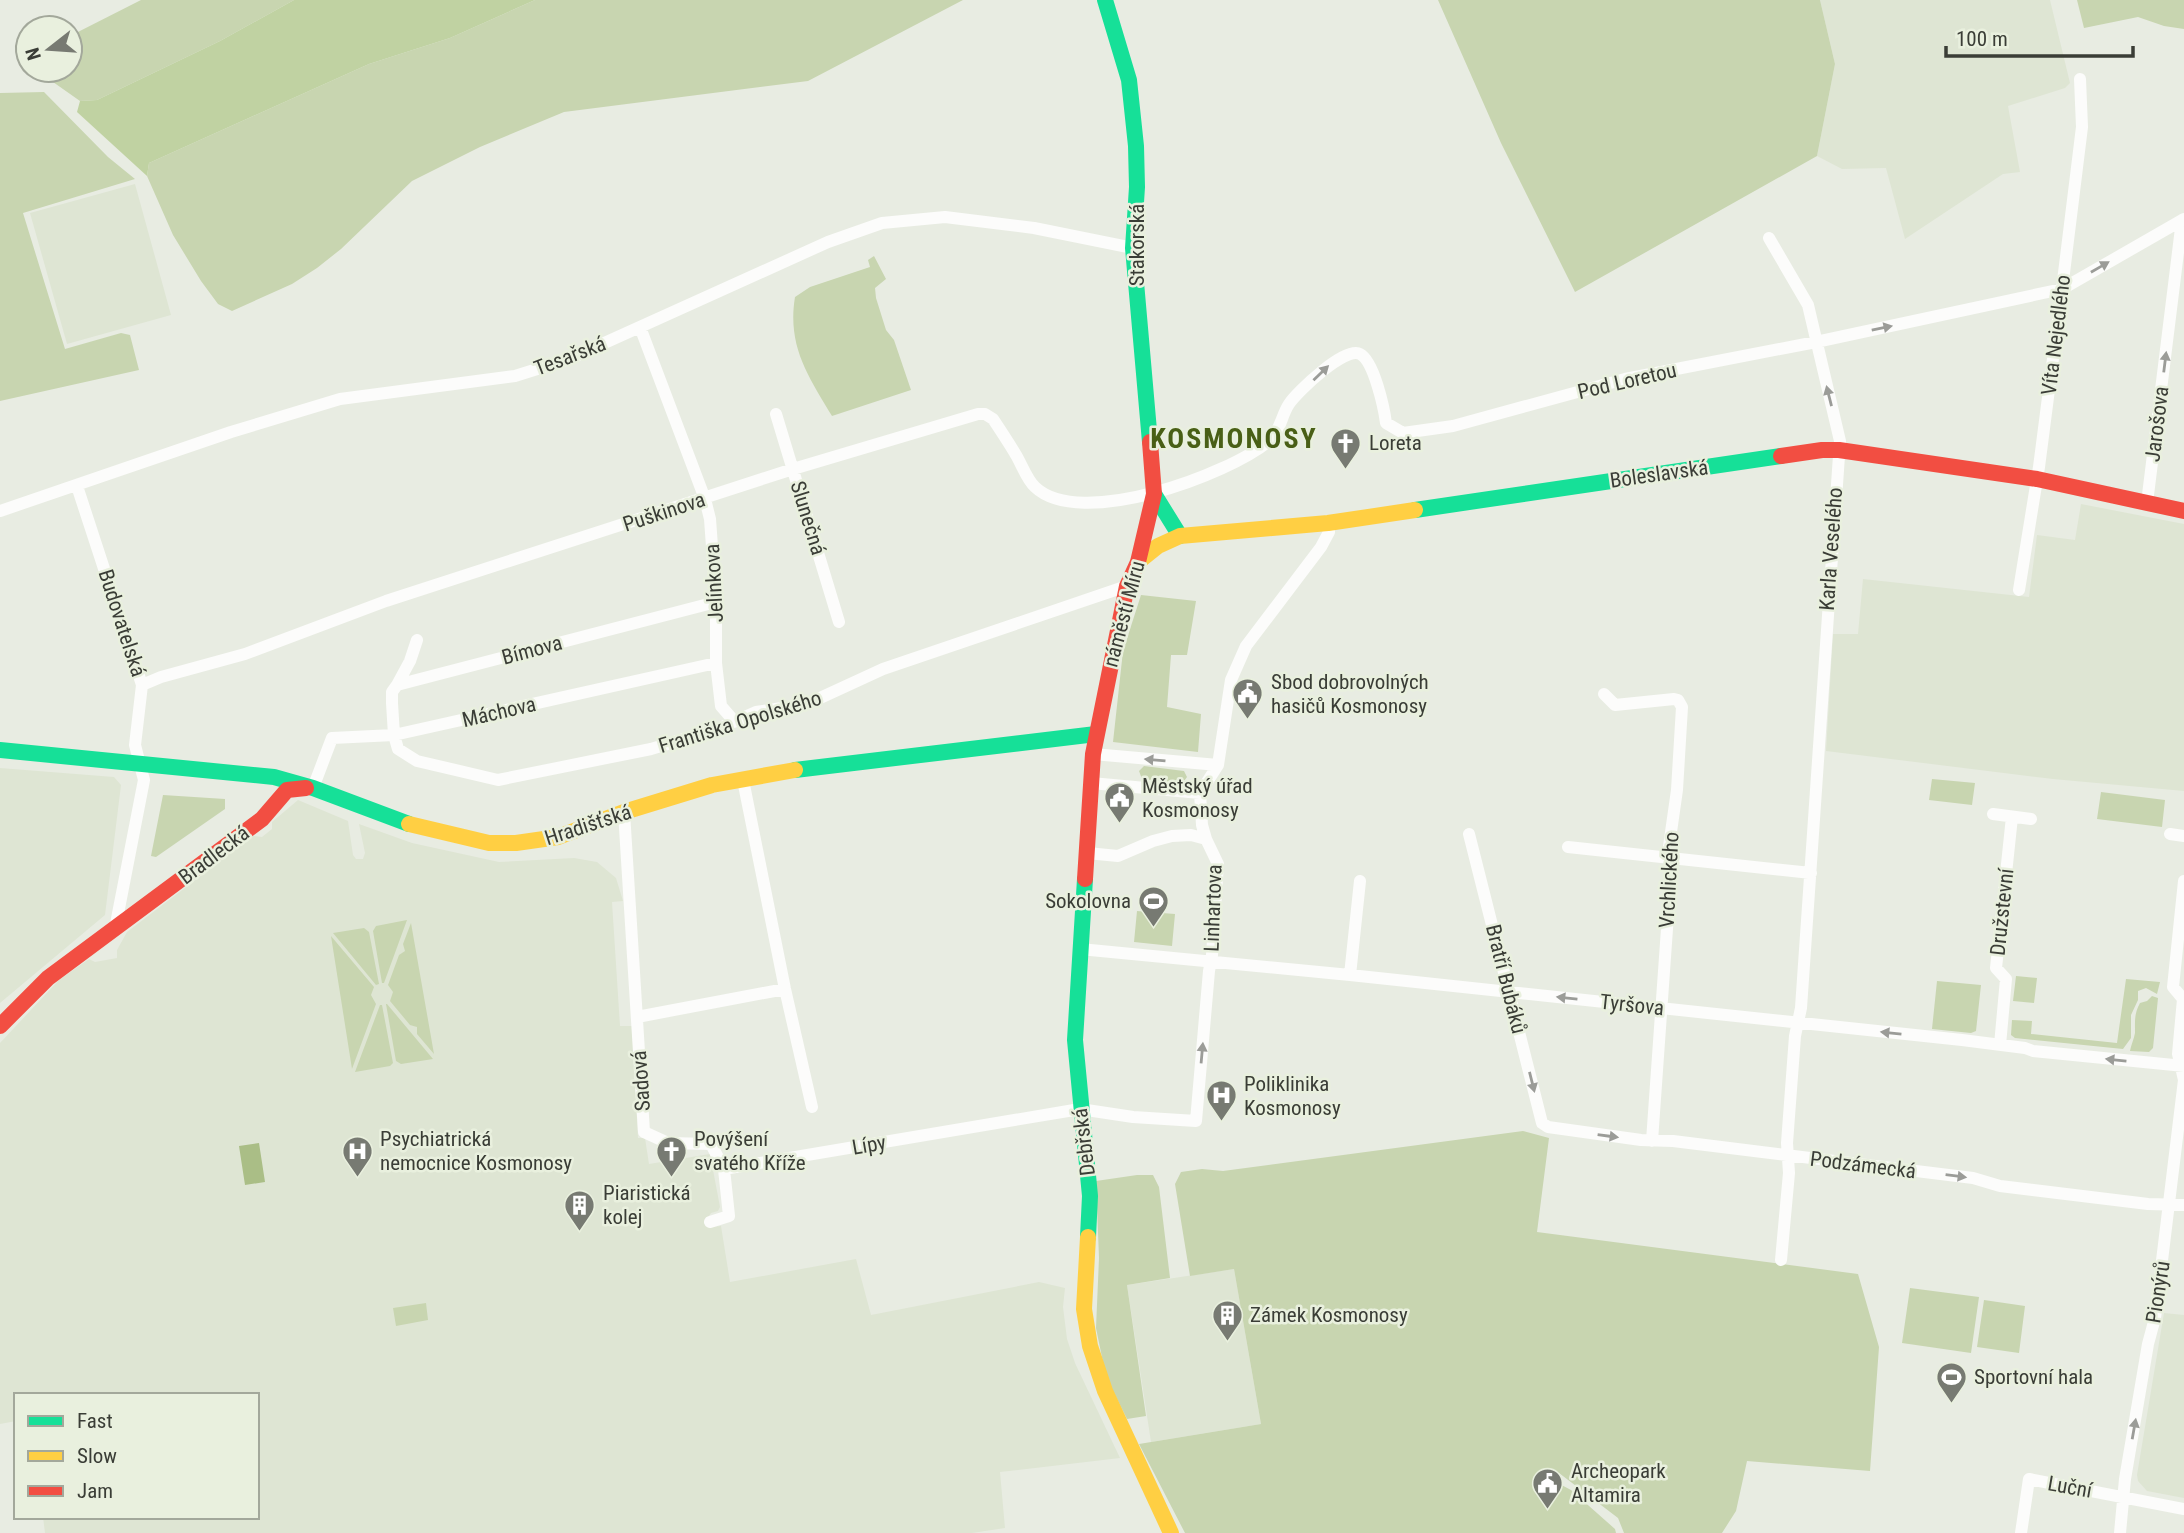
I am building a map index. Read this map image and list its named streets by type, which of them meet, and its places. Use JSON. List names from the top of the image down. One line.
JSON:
{"streets":{"street":["Stakorská","Víta Nejedlého","Tesařská","Pod Loretou","Jarošova","Boleslavská","Puškinova","Slunečná","Karla Veselého","Jelínkova","náměstí Míru","Budovatelská","Bímova","Máchova","Františka Opolského","Hradišťská","Bradlecká","Vrchlického","Linhartova","Družstevní","Bratří Bubáků","Tyršova","Sadová","Debřská","Lípy","Podzámecká","Pionýrů","Luční"]},"crossings":[["Stakorská","Tesařská"],["Stakorská","Pod Loretou"],["Stakorská","Puškinova"],["Stakorská","náměstí Míru"],["Víta Nejedlého","Pod Loretou"],["Víta Nejedlého","Boleslavská"],["Tesařská","Jelínkova"],["Tesařská","Budovatelská"],["Pod Loretou","Jarošova"],["Pod Loretou","Puškinova"],["Pod Loretou","Karla Veselého"],["Pod Loretou","náměstí Míru"],["Jarošova","Boleslavská"],["Boleslavská","Karla Veselého"],["Boleslavská","náměstí Míru"],["Puškinova","Slunečná"],["Puškinova","Jelínkova"],["Puškinova","náměstí Míru"],["Puškinova","Budovatelská"],["Karla Veselého","Tyršova"],["Karla Veselého","Podzámecká"],["Jelínkova","Bímova"],["Jelínkova","Máchova"],["Jelínkova","Františka Opolského"],["náměstí Míru","Františka Opolského"],["náměstí Míru","Hradišťská"],["náměstí Míru","Debřská"],["Budovatelská","Hradišťská"],["Máchova","Františka Opolského"],["Máchova","Hradišťská"],["Máchova","Bradlecká"],["Hradišťská","Bradlecká"],["Hradišťská","Sadová"],["Hradišťská","Debřská"],["Vrchlického","Tyršova"],["Vrchlického","Podzámecká"],["Linhartova","Tyršova"],["Linhartova","Debřská"],["Linhartova","Lípy"],["Družstevní","Tyršova"],["Bratří Bubáků","Tyršova"],["Bratří Bubáků","Podzámecká"],["Tyršova","Debřská"],["Tyršova","Pionýrů"],["Sadová","Lípy"],["Debřská","Lípy"],["Podzámecká","Pionýrů"],["Pionýrů","Luční"]],"one_way":["Pod Loretou","Jarošova","Bratří Bubáků","Tyršova","Podzámecká","Pionýrů"],"districts":["KOSMONOSY"],"places":{"church":["Loreta","Povýšení svatého Kříže"],"public building":["Sbod dobrovolných hasičů Kosmonosy","Městský úřad Kosmonosy","Archeopark Altamira"],"sports":["Sokolovna","Sportovní hala"],"hospital":["Poliklinika Kosmonosy","Psychiatrická nemocnice Kosmonosy"],"building":["Piaristická kolej","Zámek Kosmonosy"]},"legend":["Fast","Slow","Jam"],"scale_bar":"100 m","north":"left"}
